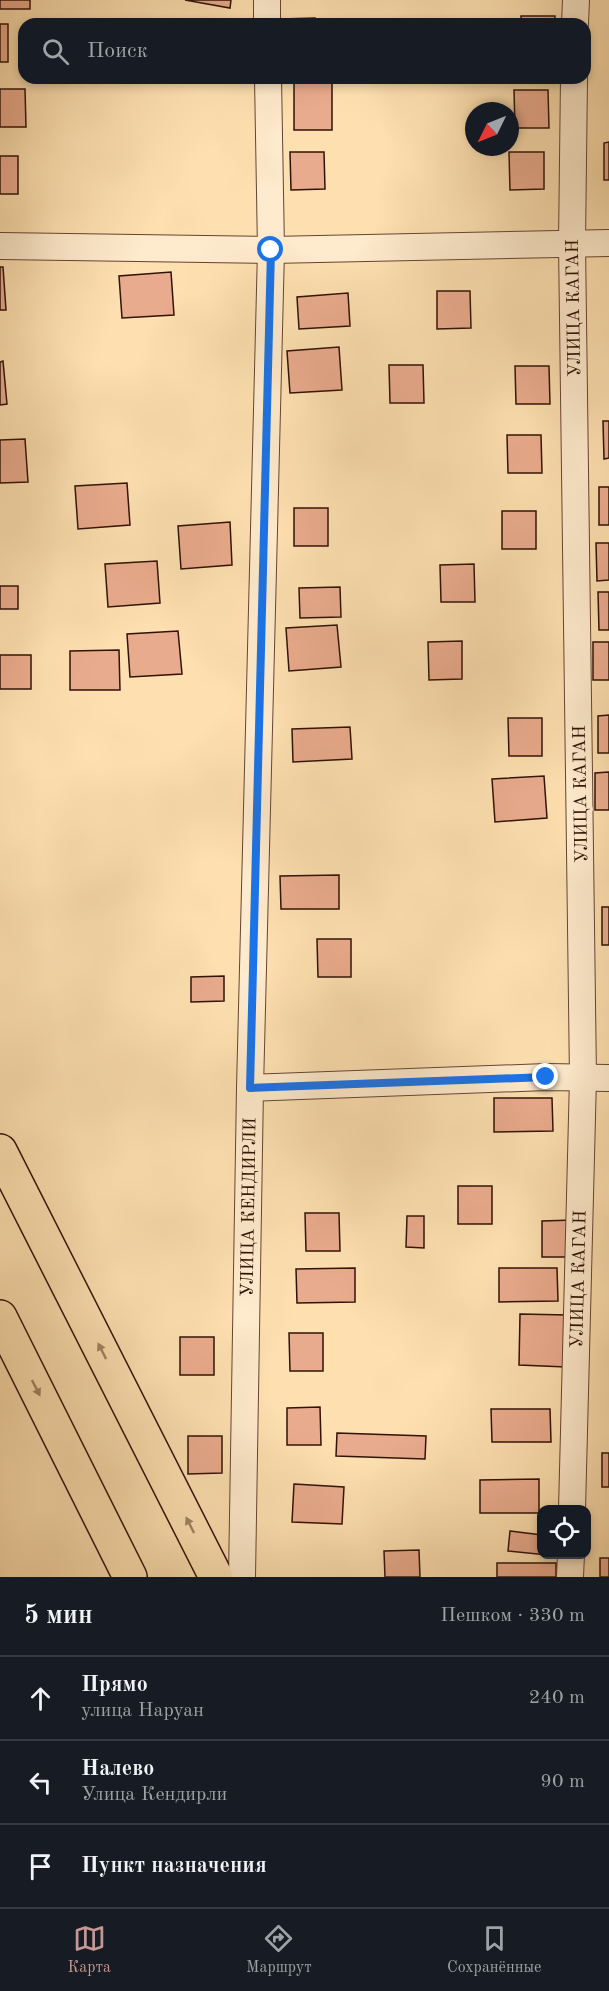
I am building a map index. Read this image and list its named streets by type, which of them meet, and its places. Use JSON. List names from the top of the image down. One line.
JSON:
{"streets":{"street":["УЛИЦА КАГАН","УЛИЦА КЕНДИРЛИ"]},"north":"bottom left","page":{"search":"Поиск","heading":["5 мин","Пешком · 330 m"],"list":[["Прямо","улица Наруан","240 m"],["Налево","Улица Кендирли","90 m"],"Пункт назначения"],"nav":["Карта","Маршрут","Сохранённые"]}}
